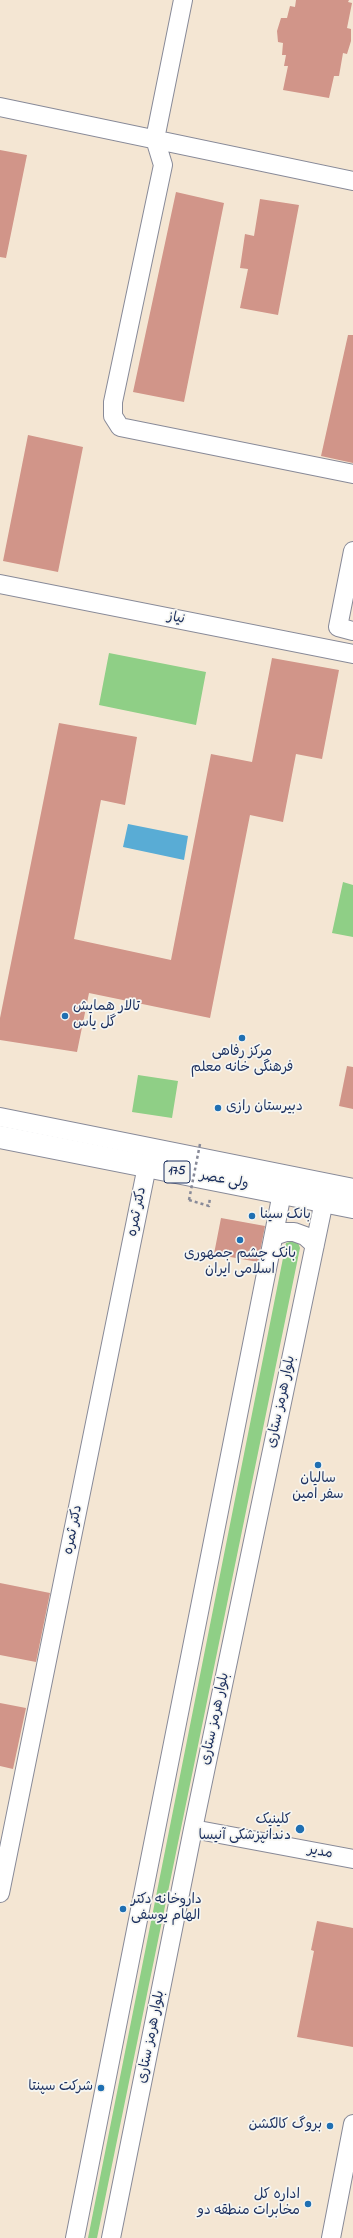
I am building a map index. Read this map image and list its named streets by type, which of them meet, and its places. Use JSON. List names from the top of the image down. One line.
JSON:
{"streets":{"main road":["175","ولی عصر"],"street":["نیاز","دکتر ثمره","بلوار هرمز ستاری","مدیر"]},"crossings":[["ولی عصر","دکتر ثمره"],["ولی عصر","بلوار هرمز ستاری"],["بلوار هرمز ستاری","مدیر"]],"places":["تالار همایش گل یاس","مرکز رفاهی فرهنگی خانه معلم","دبیرستان رازی","بانک سینا","بانک چشم جمهوری اسلامی ایران","سالیان سفر امین","کلینیک دندانپزشکی آنیسا","داروخانه دکتر الهام یوسفی","شرکت سپنتا","بروگ کالکشن","اداره کل مخابرات منطقه دو"]}
